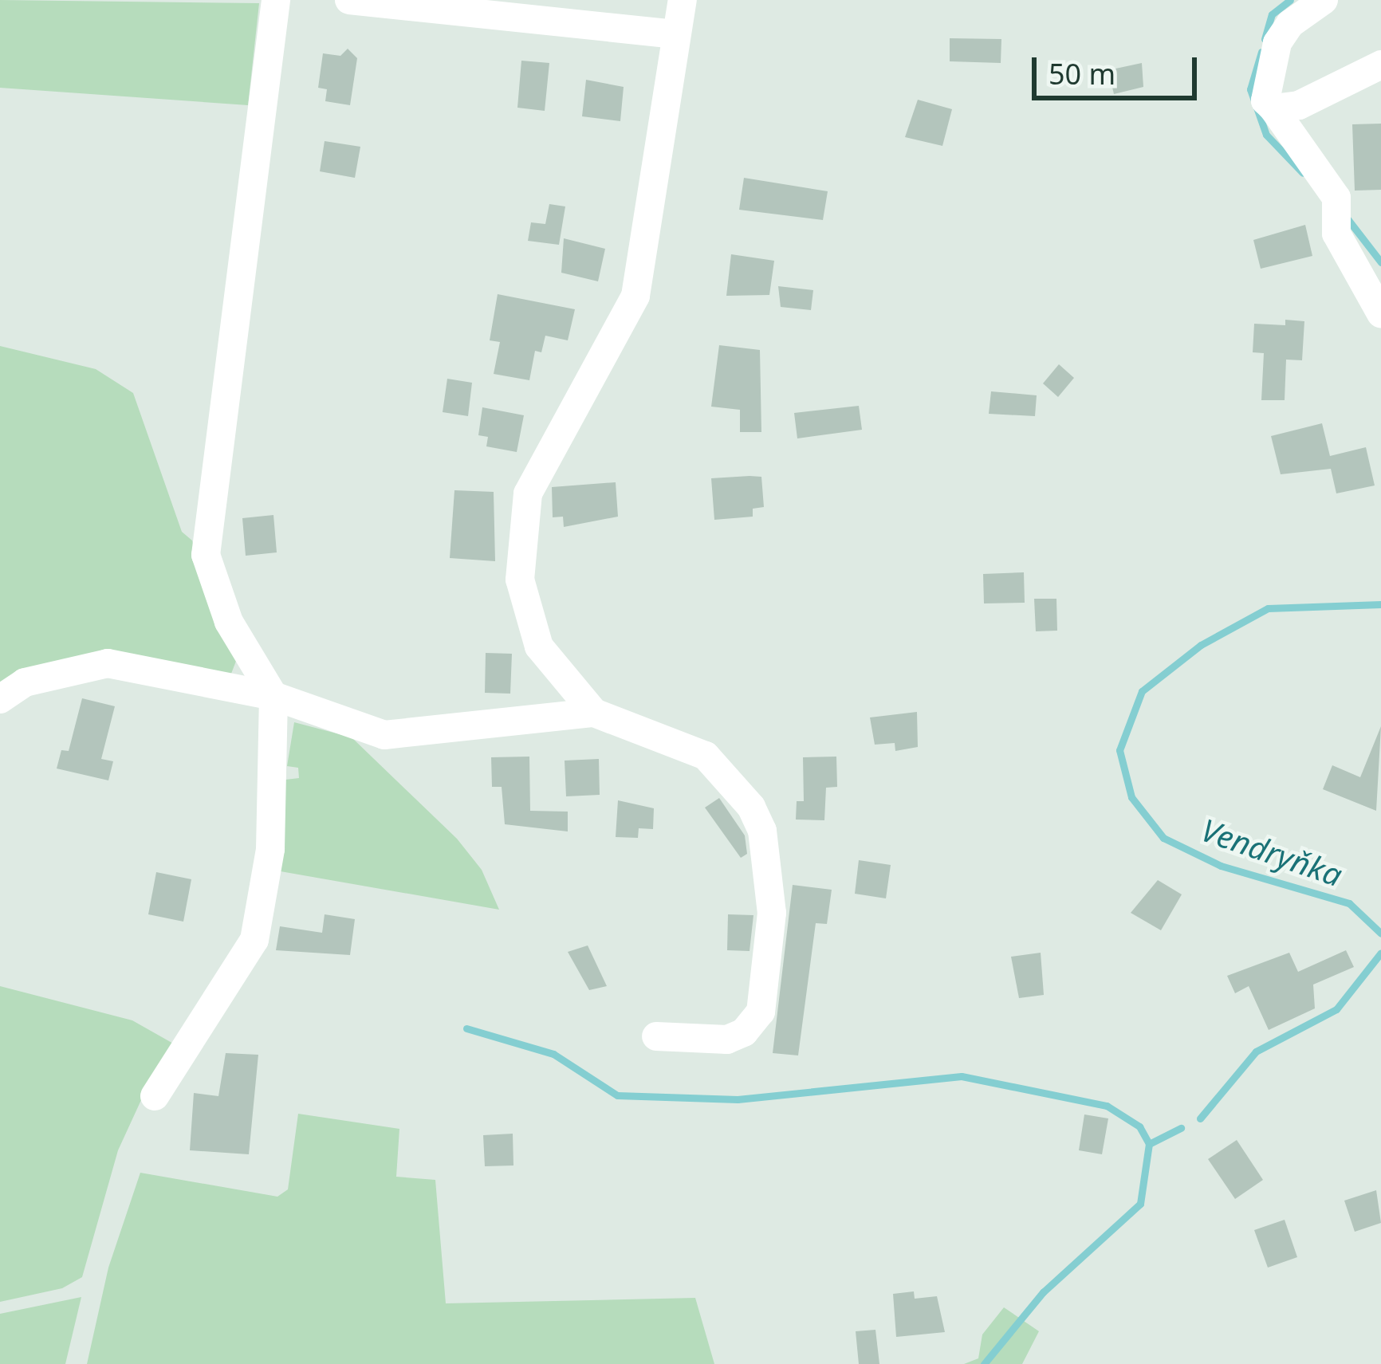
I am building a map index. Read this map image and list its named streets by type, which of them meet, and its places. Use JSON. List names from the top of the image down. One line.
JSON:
{"water":["Vendryňka"],"scale_bar":"50 m"}
